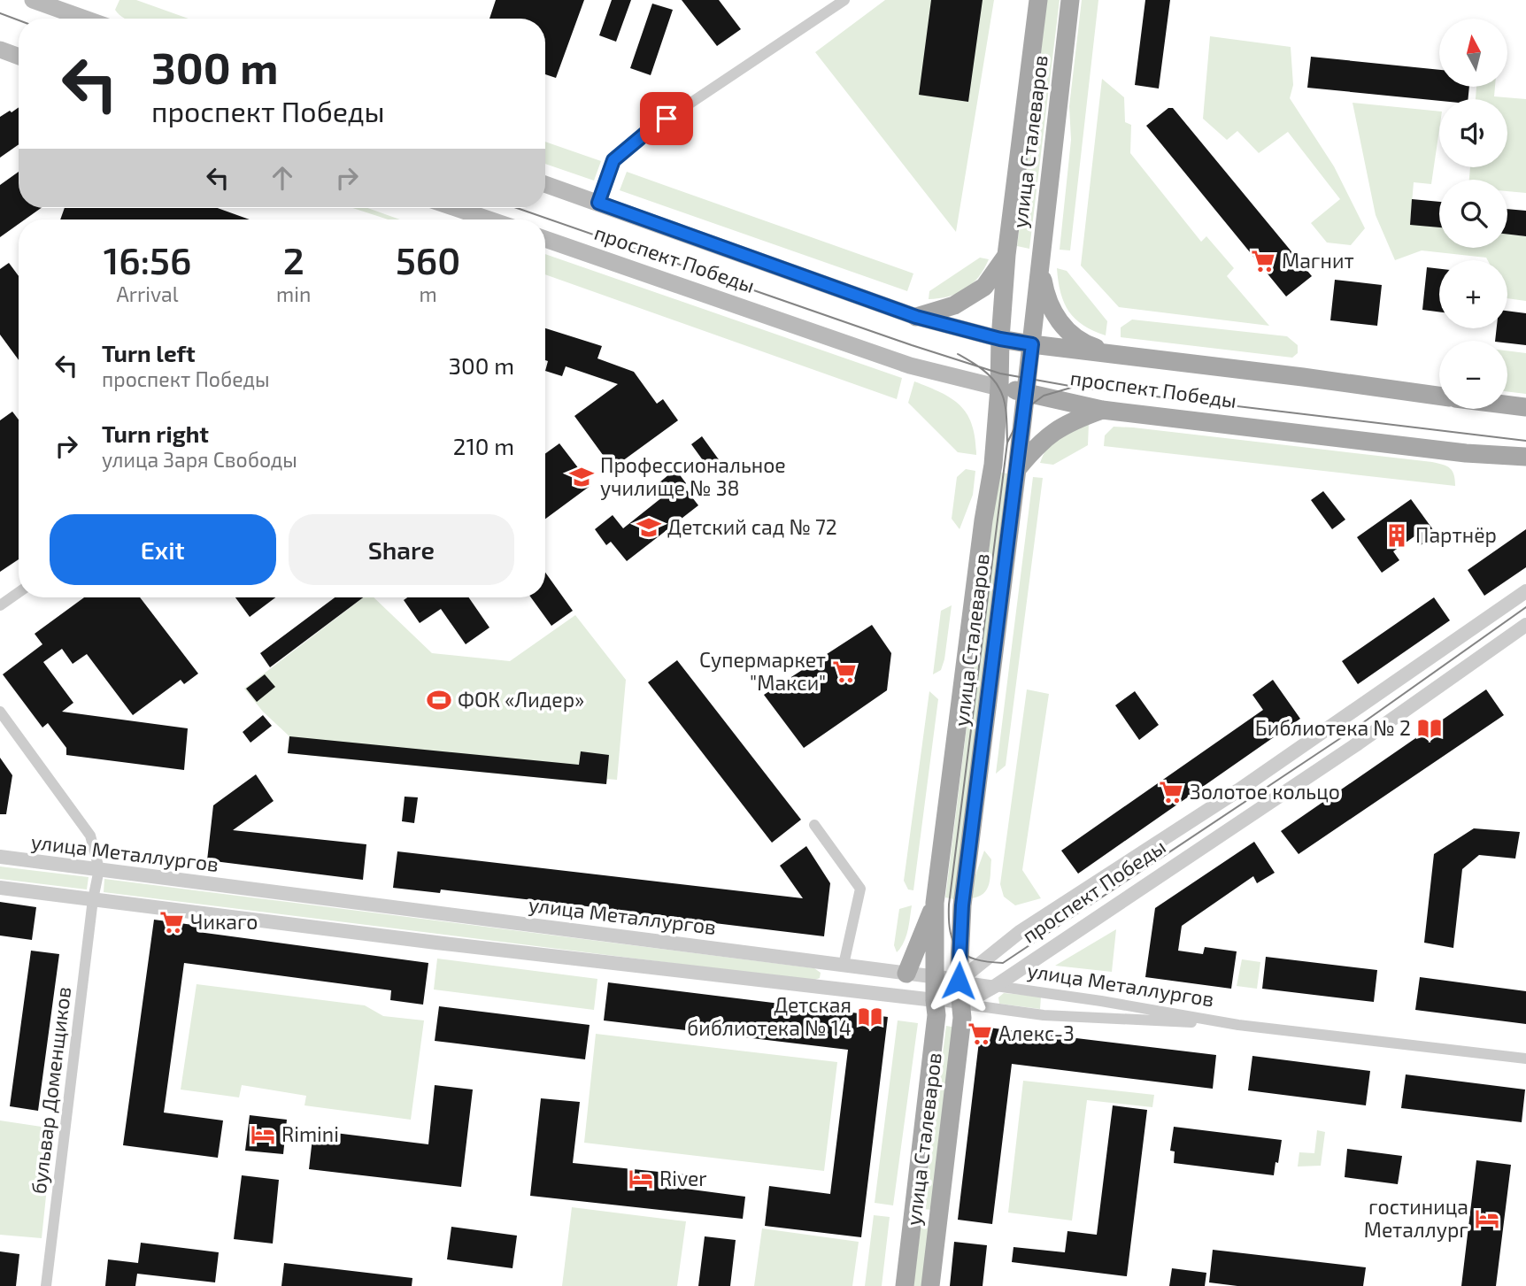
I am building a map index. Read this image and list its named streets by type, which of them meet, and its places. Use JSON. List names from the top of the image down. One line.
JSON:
{"streets":{"main road":["улица Сталеваров","проспект Победы"],"street":["улица Металлургов","бульвар Доменщиков"]},"crossings":[["улица Сталеваров","проспект Победы"],["улица Сталеваров","улица Металлургов"],["проспект Победы","улица Металлургов"],["улица Металлургов","бульвар Доменщиков"]],"places":{"supermarket":["Магнит","Супермаркет \"Макси\"","Золотое кольцо","Чикаго","Алекс-3"],"school or university":["Профессиональное училище № 38","Детский сад № 72"],"building":["Партнёр"],"sports":["ФОК «Лидер»"],"library":["Библиотека № 2","Детская библиотека № 14"],"hotel":["Rimini","River","гостиница Металлург"]},"north":"top","page":{"map_buttons":["+","−"],"turn":["300 m","проспект Победы"],"eta":["16:56","Arrival","2","min","560","m"],"list":[{"name":"Turn left","note":"проспект Победы","value":"300 m"},{"name":"Turn right","note":"улица Заря Свободы","value":"210 m"}],"buttons":["Exit","Share"]}}
